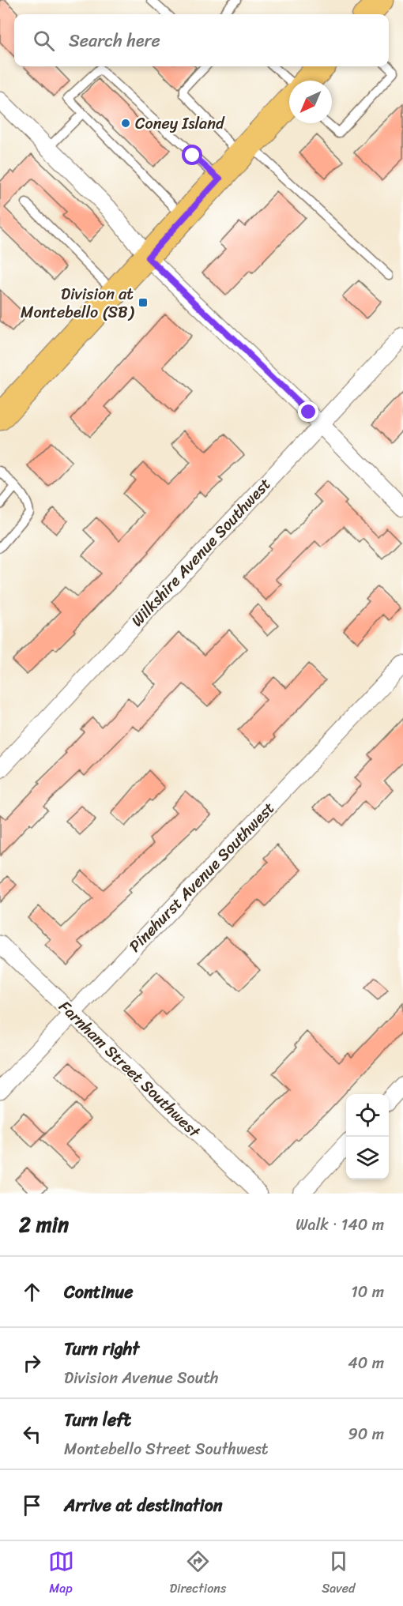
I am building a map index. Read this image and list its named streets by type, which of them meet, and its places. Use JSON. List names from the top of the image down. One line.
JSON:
{"streets":{"street":["Wilkshire Avenue Southwest","Pinehurst Avenue Southwest","Farnham Street Southwest"]},"crossings":[["Pinehurst Avenue Southwest","Farnham Street Southwest"]],"places":{"other":["Coney Island"],"transit":["Division at Montebello (SB)"]},"north":"bottom left","page":{"search":"Search here","heading":["2 min","Walk · 140 m"],"list":[["Continue","10 m"],["Turn right","Division Avenue South","40 m"],["Turn left","Montebello Street Southwest","90 m"],"Arrive at destination"],"nav":["Map","Directions","Saved"]}}
